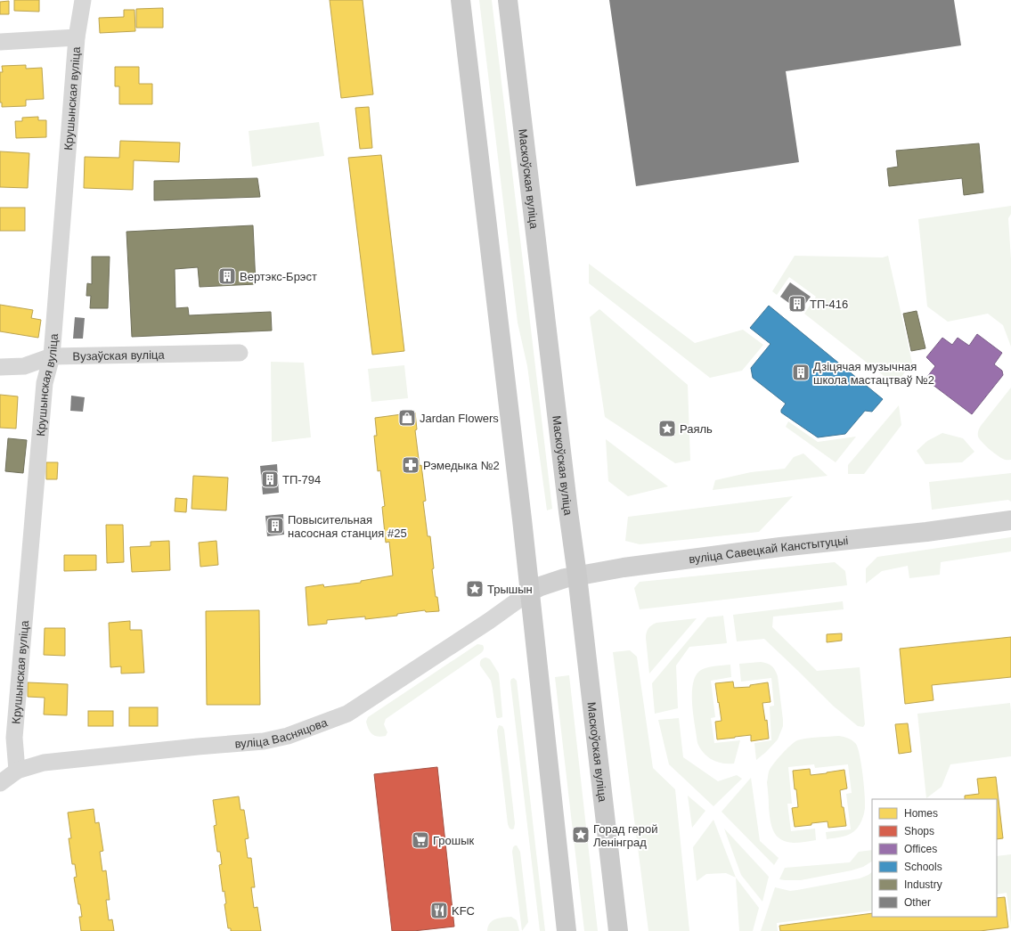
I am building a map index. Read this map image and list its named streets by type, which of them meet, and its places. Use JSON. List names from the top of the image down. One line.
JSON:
{"streets":{"main road":["Маскоўская вуліца","вуліца Савецкай Канстытуцыі"],"street":["Крушынская вуліца","Вузаўская вуліца","вуліца Васняцова"]},"crossings":[["Крушынская вуліца","Вузаўская вуліца"],["Крушынская вуліца","вуліца Васняцова"],["Маскоўская вуліца","вуліца Савецкай Канстытуцыі"],["вуліца Савецкай Канстытуцыі","вуліца Васняцова"]],"places":{"building":["Вертэкс-Брэст","ТП-416","Дзіцячая музычная школа мастацтваў №2","ТП-794","Повысительная насосная станция #25"],"shop":["Jardan Flowers"],"place":["Раяль","Трышын","Горад герой Ленінград"],"pharmacy":["Рэмедыка №2"],"supermarket":["Грошык"],"restaurant":["KFC"]},"legend":["Homes","Shops","Offices","Schools","Industry","Other"]}
